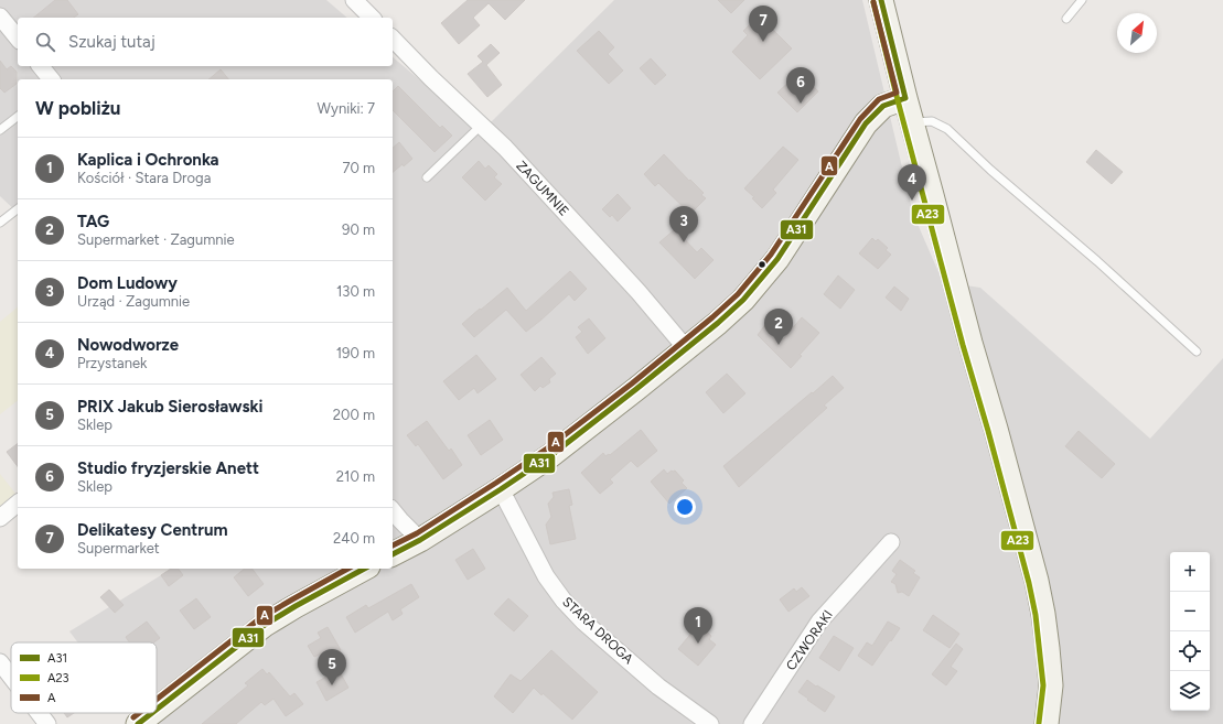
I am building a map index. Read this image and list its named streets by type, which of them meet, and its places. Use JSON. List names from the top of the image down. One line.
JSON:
{"streets":{"street":["ZAGUMNIE","STARA DROGA","CZWORAKI"]},"lines":["transit line A31","transit line A23","transit line A"],"legend":["A31","A23","A"],"north":"top right","page":{"pins":["7","6","4","3","2","1","5"],"search":"Szukaj tutaj","heading":["W pobliżu","Wyniki: 7"],"list":[{"mark":"1","name":"Kaplica i Ochronka","note":"Kościół · Stara Droga","value":"70 m"},{"mark":"2","name":"TAG","note":"Supermarket · Zagumnie","value":"90 m"},{"mark":"3","name":"Dom Ludowy","note":"Urząd · Zagumnie","value":"130 m"},{"mark":"4","name":"Nowodworze","note":"Przystanek","value":"190 m"},{"mark":"5","name":"PRIX Jakub Sierosławski","note":"Sklep","value":"200 m"},{"mark":"6","name":"Studio fryzjerskie Anett","note":"Sklep","value":"210 m"},{"mark":"7","name":"Delikatesy Centrum","note":"Supermarket","value":"240 m"}],"map_buttons":["+","−"]}}
